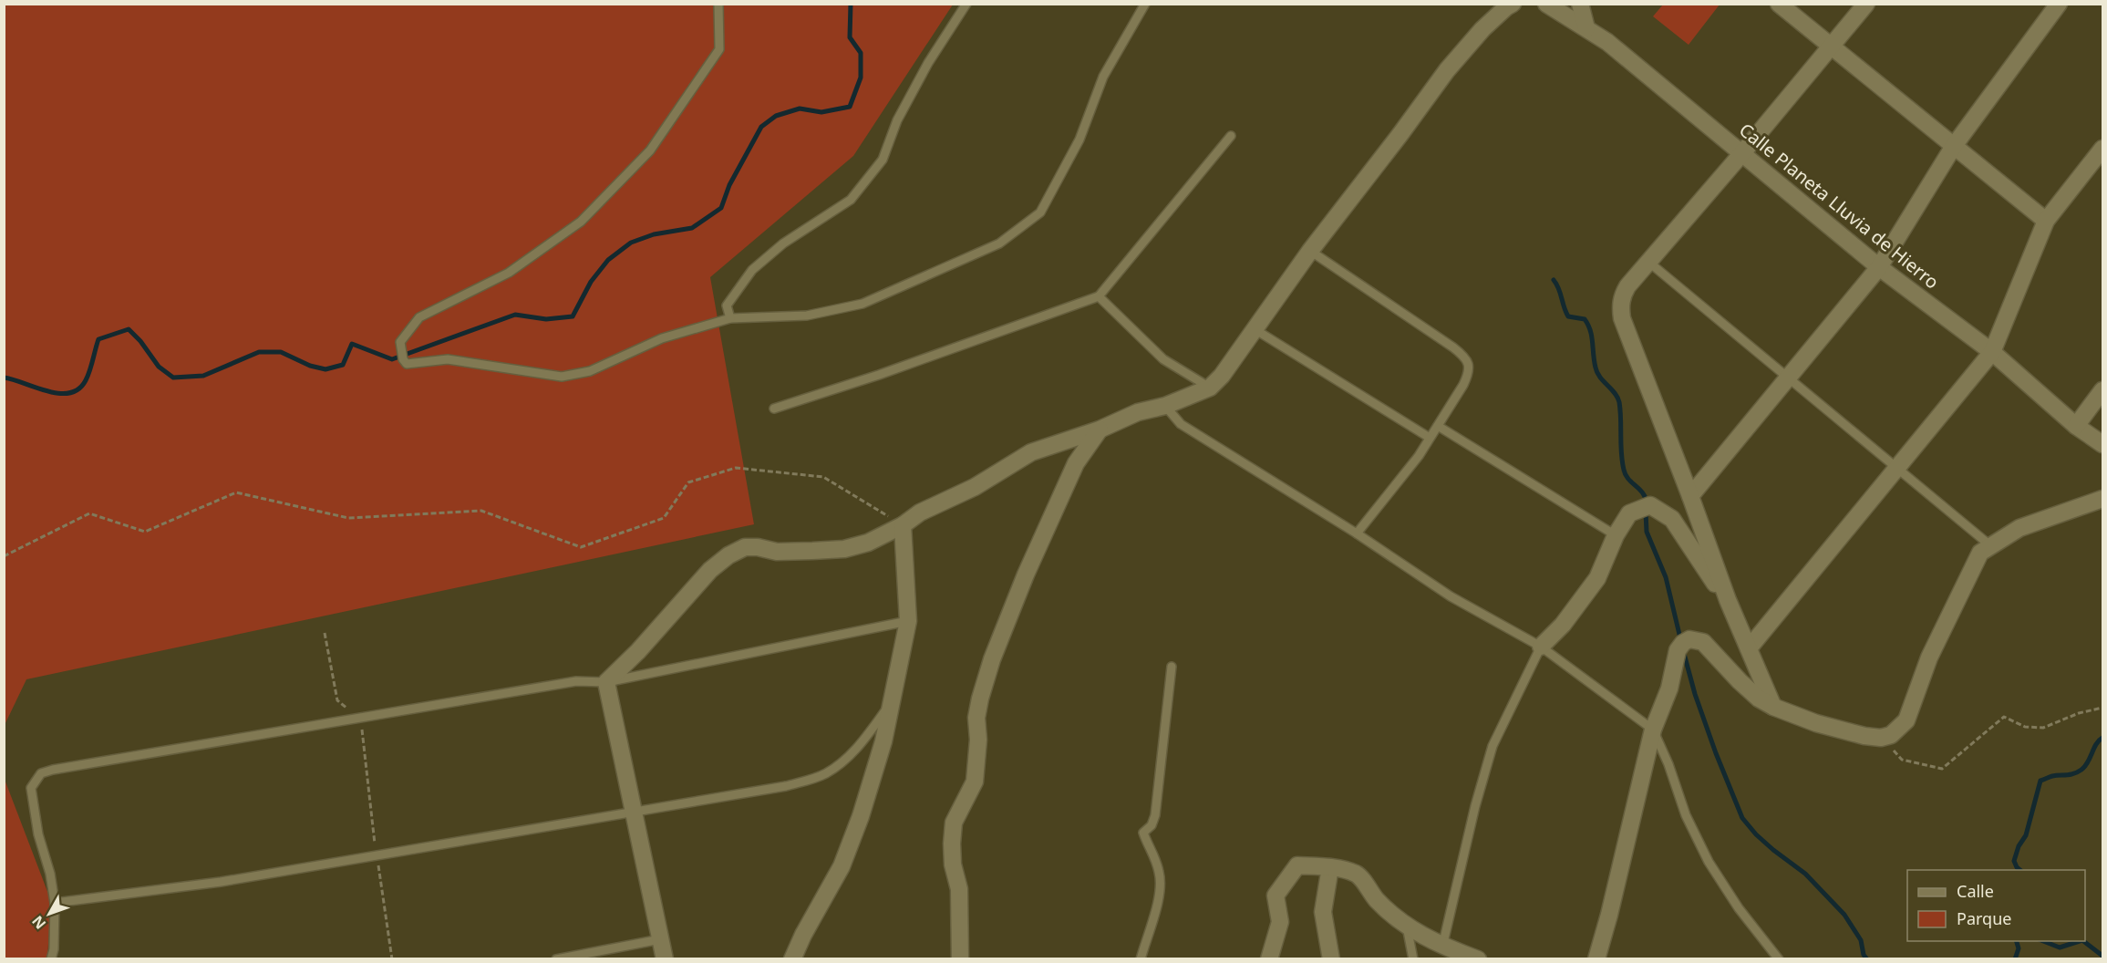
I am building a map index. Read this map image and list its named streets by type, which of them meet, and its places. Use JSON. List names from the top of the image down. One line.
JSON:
{"streets":{"street":["Calle Planeta Lluvia de Hierro"]},"legend":["Calle","Parque"],"north":"bottom left"}
